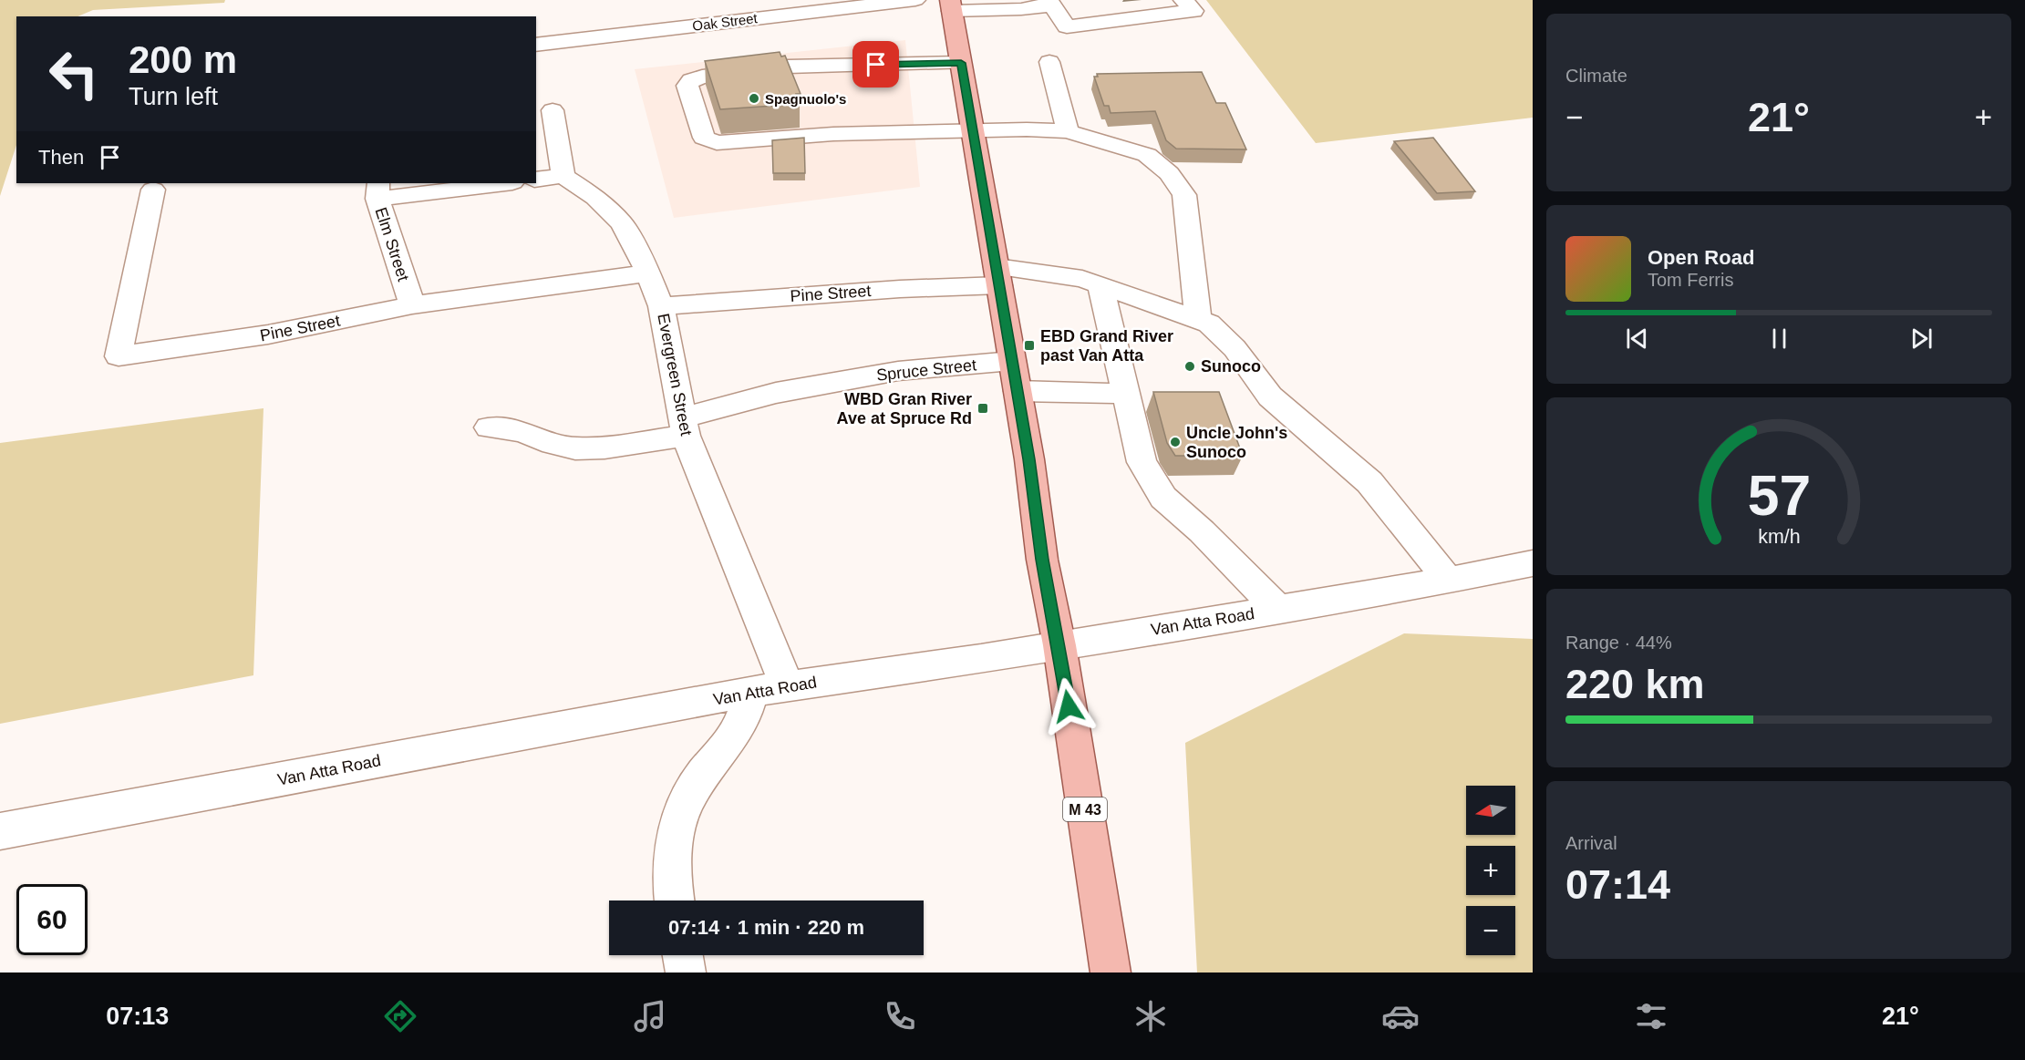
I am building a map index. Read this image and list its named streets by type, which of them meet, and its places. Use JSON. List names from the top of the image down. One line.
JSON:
{"streets":{"main road":["M 43"],"street":["Oak Street","Elm Street","Pine Street","Spruce Street","Evergreen Street","Van Atta Road"]},"crossings":[["Elm Street","Pine Street"],["Pine Street","Evergreen Street"],["Pine Street","Van Atta Road"],["Pine Street","M 43"],["Spruce Street","Evergreen Street"],["Spruce Street","M 43"],["Evergreen Street","Van Atta Road"],["Van Atta Road","M 43"]],"places":{"other":["Spagnuolo's","Sunoco","Uncle John's Sunoco"],"transit":["EBD Grand River past Van Atta","WBD Gran River Ave at Spruce Rd"]},"north":"left","page":{"tile":["Climate",["Range · 44%","220 km"],["Arrival","07:14"]],"turn":["200 m","Turn left"],"heat":["−","21°","+"],"then":"Then","song":["Open Road","Tom Ferris"],"map_buttons":["+","−"],"limit":"60","trip":"07:14 · 1 min · 220 m","tabs":["07:13","21°"],"gauge":["57","km/h"]}}
